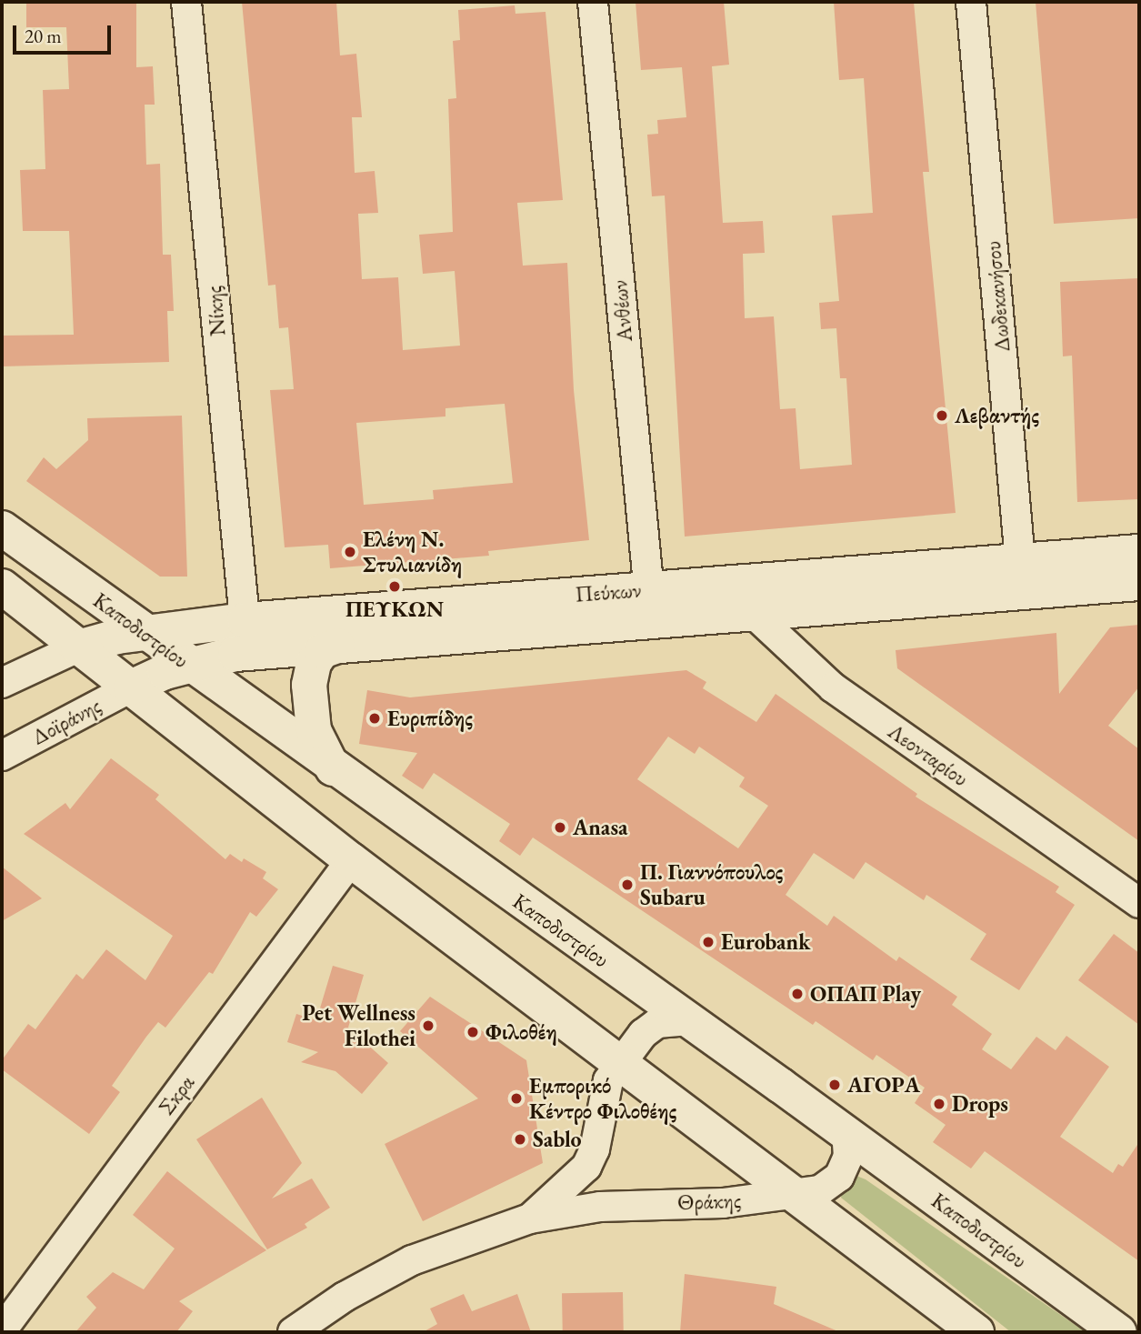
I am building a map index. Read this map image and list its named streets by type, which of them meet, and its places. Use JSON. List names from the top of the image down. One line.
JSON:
{"streets":{"main road":["Πεύκων","Καποδιστρίου"],"street":["Δωδεκανήσου","Νίκης","Ανθέων","Δοϊράνης","Λεονταρίου","Σκρα","Θράκης"]},"crossings":[["Δωδεκανήσου","Πεύκων"],["Νίκης","Πεύκων"],["Ανθέων","Πεύκων"],["Πεύκων","Καποδιστρίου"],["Πεύκων","Δοϊράνης"],["Πεύκων","Λεονταρίου"],["Καποδιστρίου","Θράκης"]],"places":["Λεβαντής","Ελένη Ν. Στυλιανίδη","ΠΕΥΚΩΝ","Ευριπίδης","Anasa","Π. Γιαννόπουλος Subaru","Eurobank","ΟΠΑΠ Play","Pet Wellness Filothei","Φιλοθέη","ΑΓΟΡΑ","Εμπορικό Κέντρο Φιλοθέης","Drops","Sablo"],"scale_bar":"20 m"}
